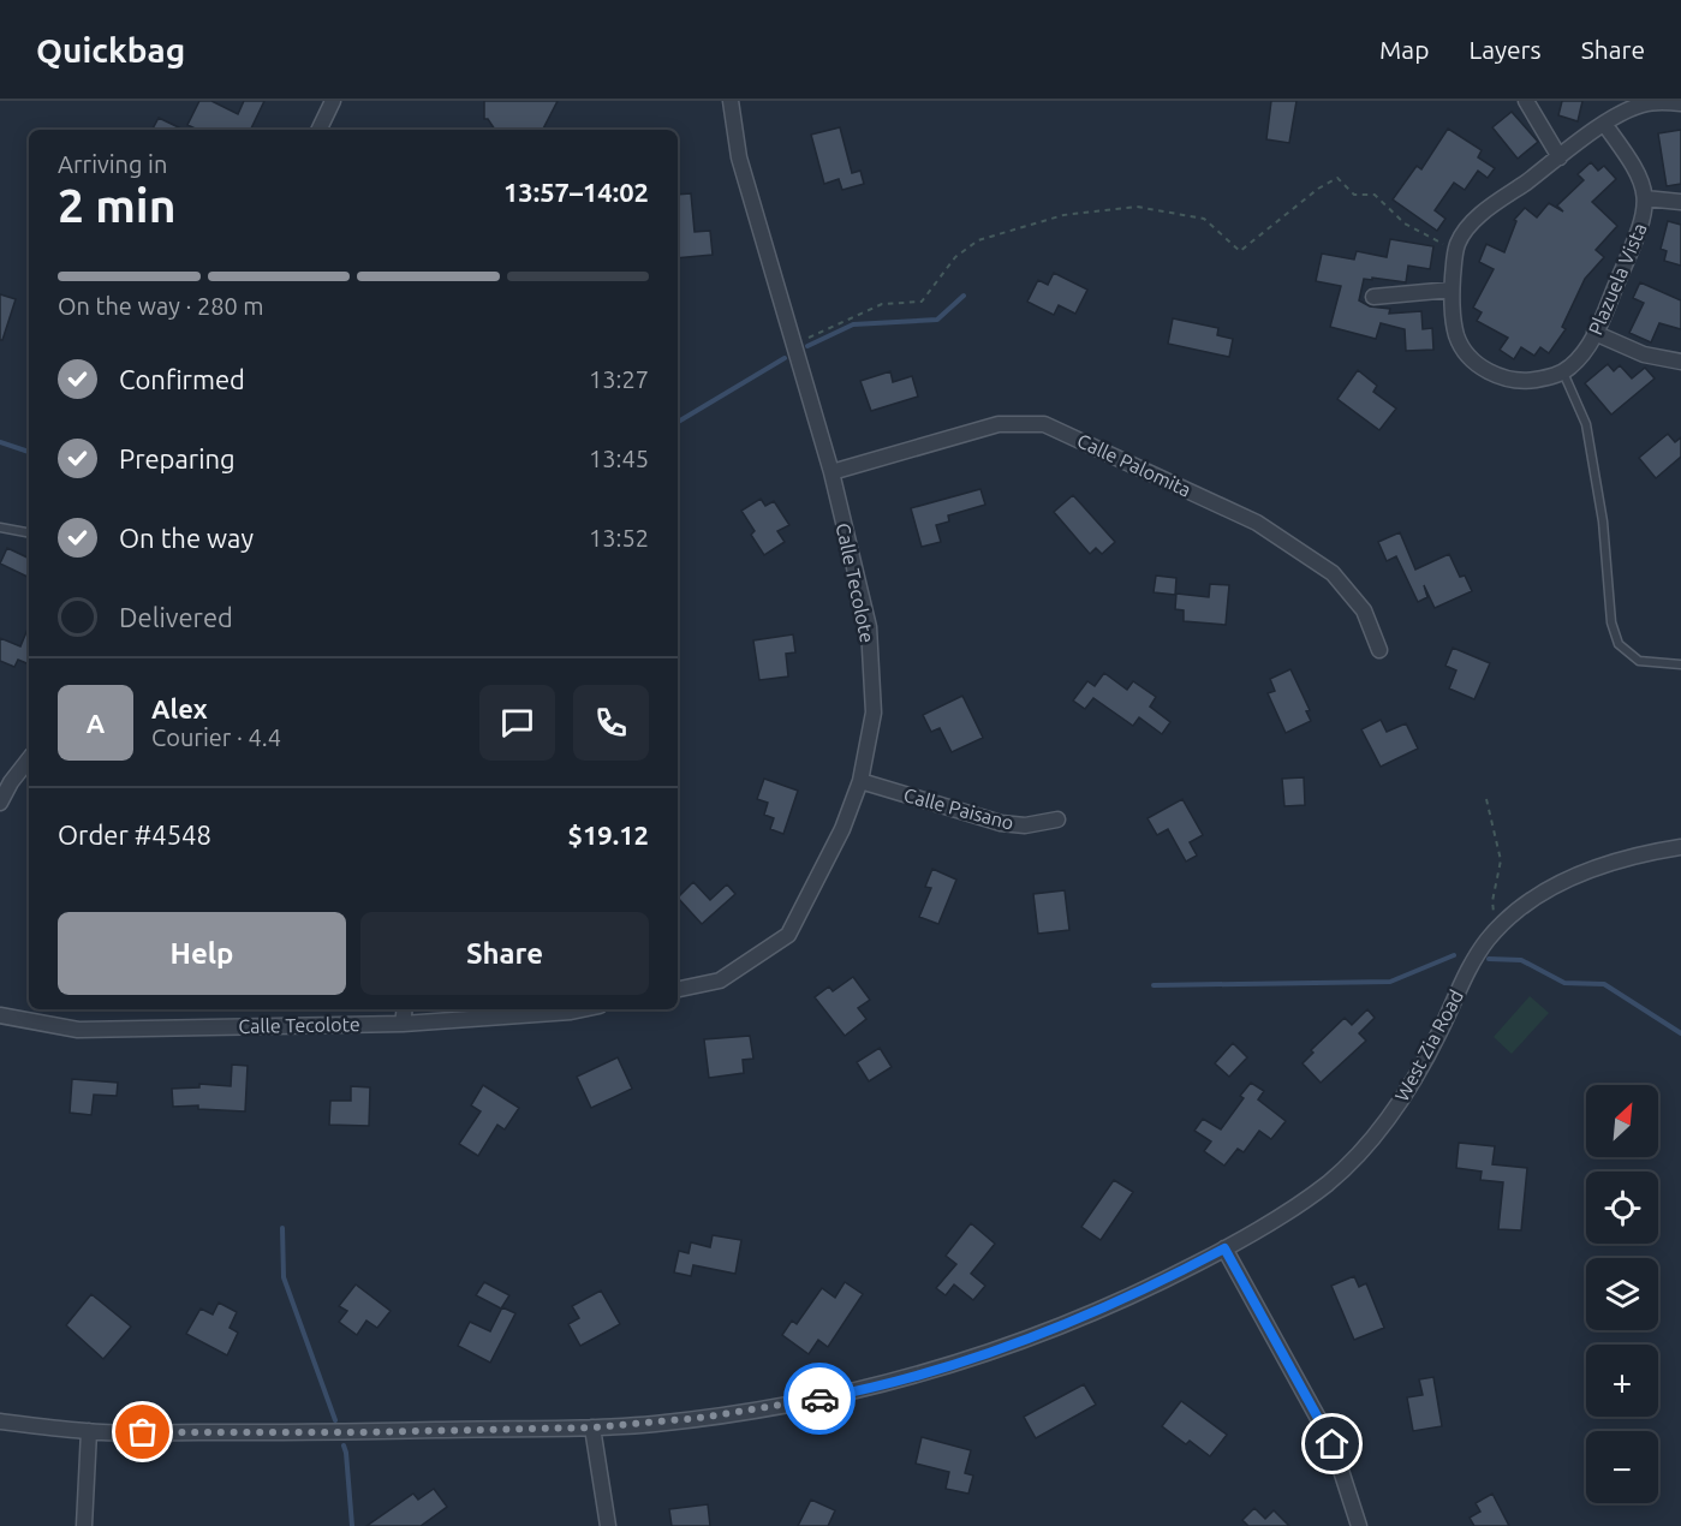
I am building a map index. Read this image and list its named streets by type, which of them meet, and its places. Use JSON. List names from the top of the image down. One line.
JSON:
{"streets":{"street":["Plazuela Vista","Calle Palomita","Calle Tecolote","Calle Paisano","West Zia Road"]},"crossings":[["Calle Palomita","Calle Tecolote"],["Calle Tecolote","Calle Paisano"]],"north":"top right","page":{"header":"Quickbag","nav":["Map","Layers","Share"],"heading":["2 min","Arriving in","13:57–14:02"],"panel":["Alex","Courier · 4.4","Order #4548","$19.12"],"bar":"On the way · 280 m","list":[["Confirmed","13:27"],["Preparing","13:45"],["On the way","13:52"],"Delivered"],"round":"A","buttons":["Help","Share"],"map_buttons":["+","−"]}}
